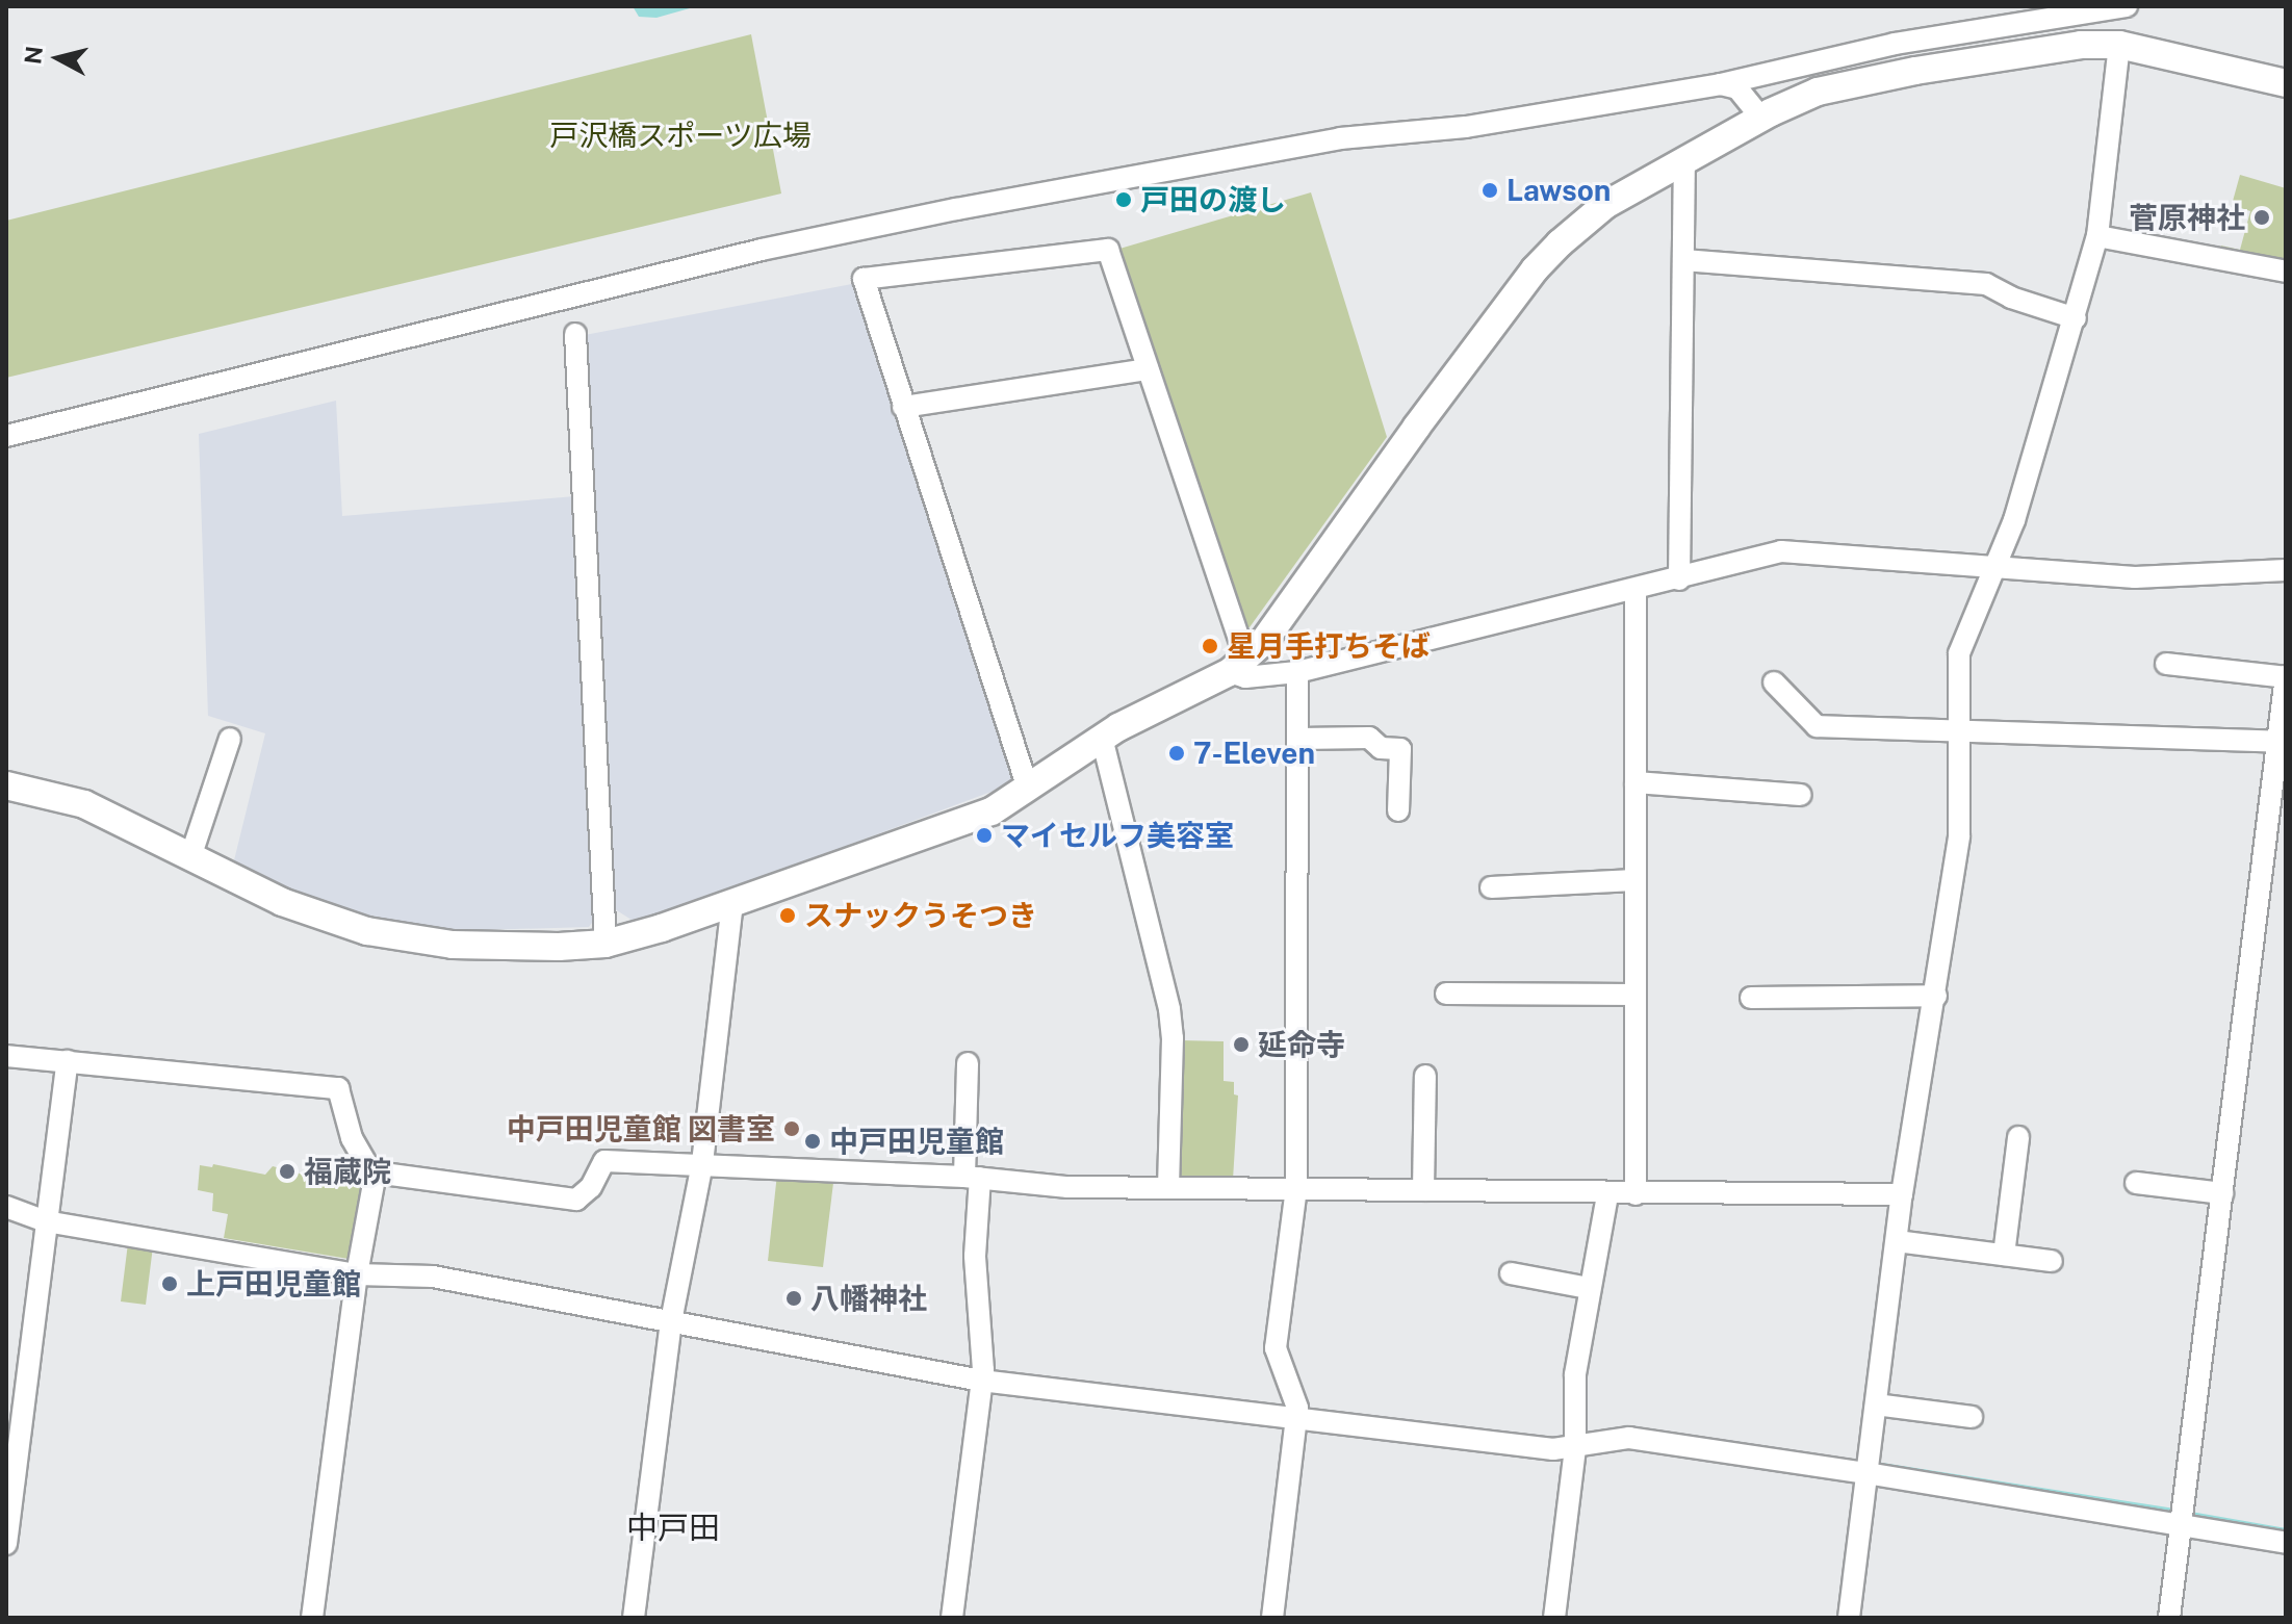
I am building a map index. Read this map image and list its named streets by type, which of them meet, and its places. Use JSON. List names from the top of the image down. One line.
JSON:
{"districts":["中戸田"],"parks":["戸沢橋スポーツ広場"],"places":["Lawson","戸田の渡し","菅原神社","星月手打ちそば","7-Eleven","マイセルフ美容室","スナックうそつき","延命寺","中戸田児童館 図書室","中戸田児童館","福蔵院","上戸田児童館","八幡神社"],"north":"left"}
